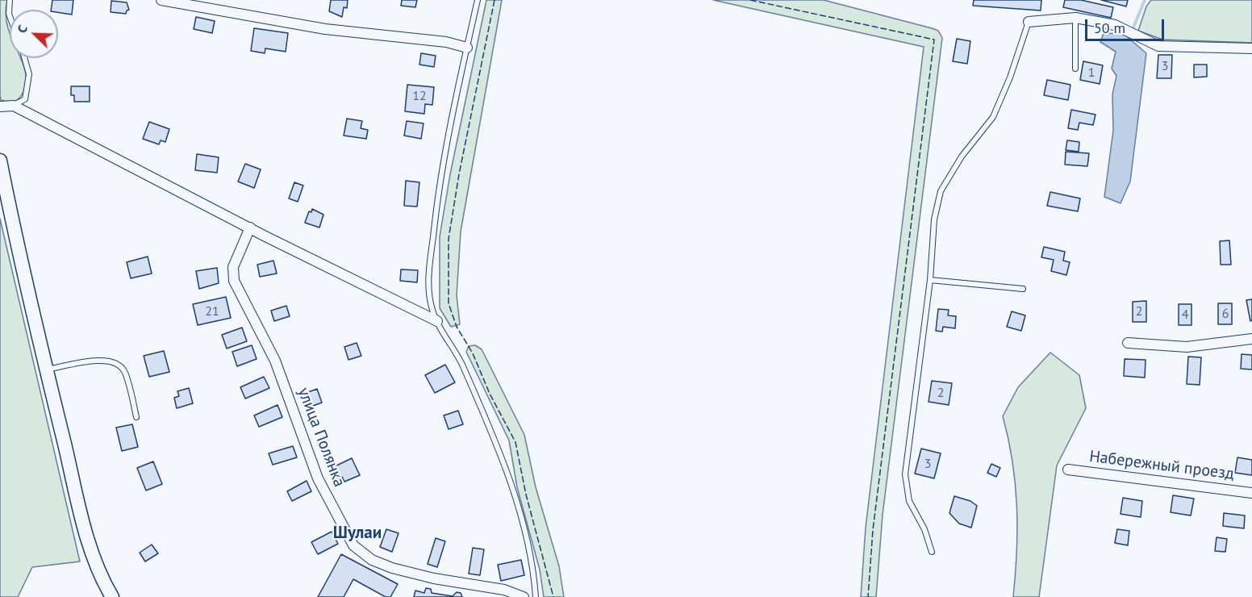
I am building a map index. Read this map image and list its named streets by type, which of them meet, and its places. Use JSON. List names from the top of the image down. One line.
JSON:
{"streets":{"street":["улица Полянка","Набережный проезд"]},"districts":["Шулаи"],"house_numbers":["3","1","12","21","2","6","4","2","3"],"scale_bar":"50 m","north":"top left"}
